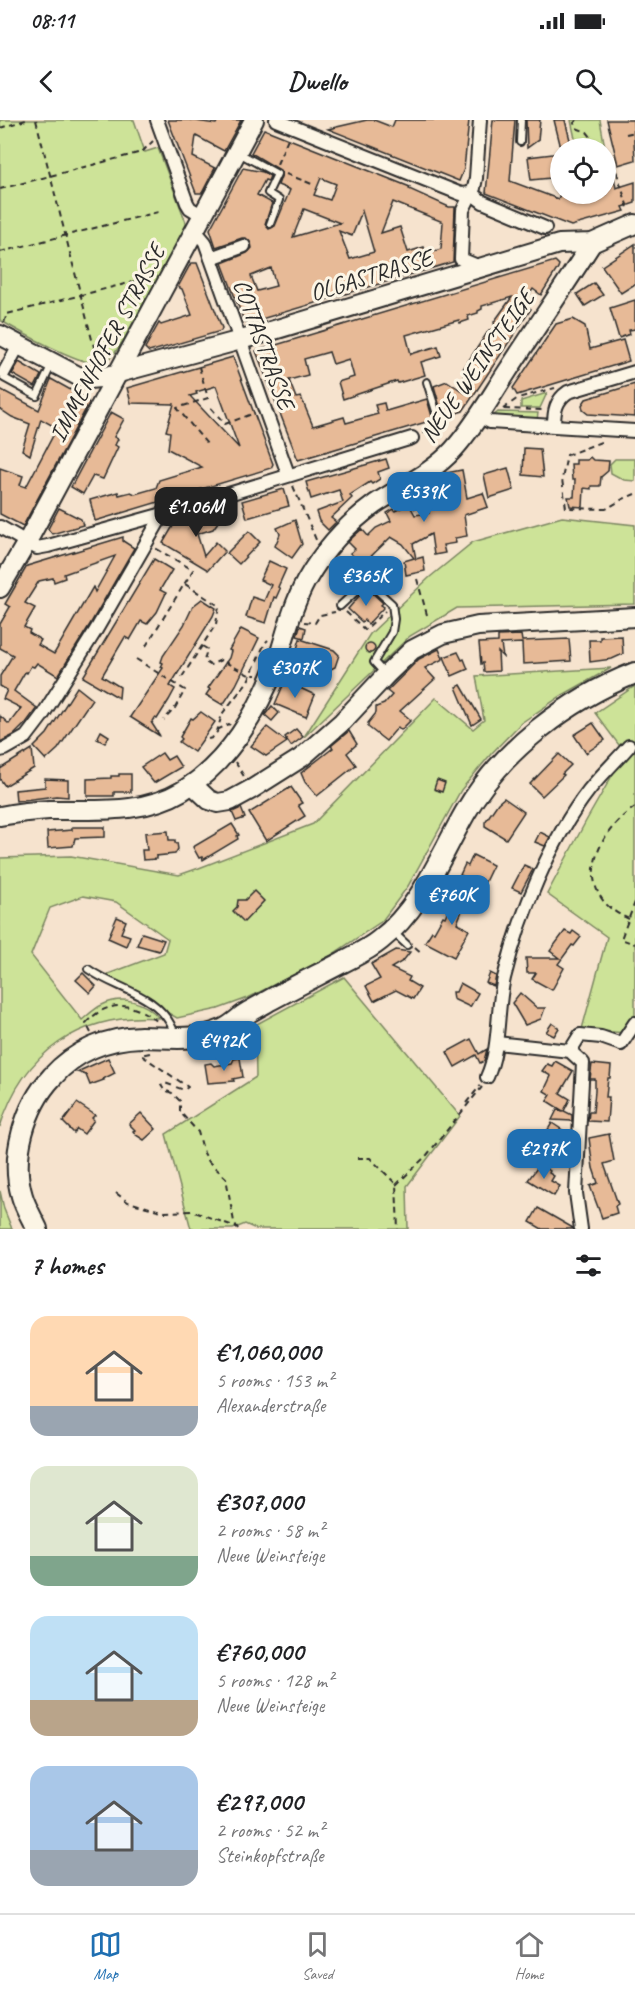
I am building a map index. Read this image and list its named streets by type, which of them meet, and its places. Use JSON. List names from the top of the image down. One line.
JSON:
{"streets":{"street":["OLGASTRASSE","IMMENHOFER STRASSE","COTTASTRASSE","NEUE WEINSTEIGE"]},"crossings":[["OLGASTRASSE","IMMENHOFER STRASSE"],["OLGASTRASSE","COTTASTRASSE"],["OLGASTRASSE","NEUE WEINSTEIGE"],["IMMENHOFER STRASSE","COTTASTRASSE"]],"page":{"status":"08:11","header":"Dwello","price":["€539K","€1.06M","€365K","€307K","€760K","€492K","€297K"],"heading":"7 homes","list":[{"name":"€1,060,000","note":"5 rooms · 153 m² · Alexanderstraße"},{"name":"€307,000","note":"2 rooms · 58 m² · Neue Weinsteige"},{"name":"€760,000","note":"5 rooms · 128 m² · Neue Weinsteige"},{"name":"€297,000","note":"2 rooms · 52 m² · Steinkopfstraße"}],"tabs":["Map","Saved","Home"]}}
